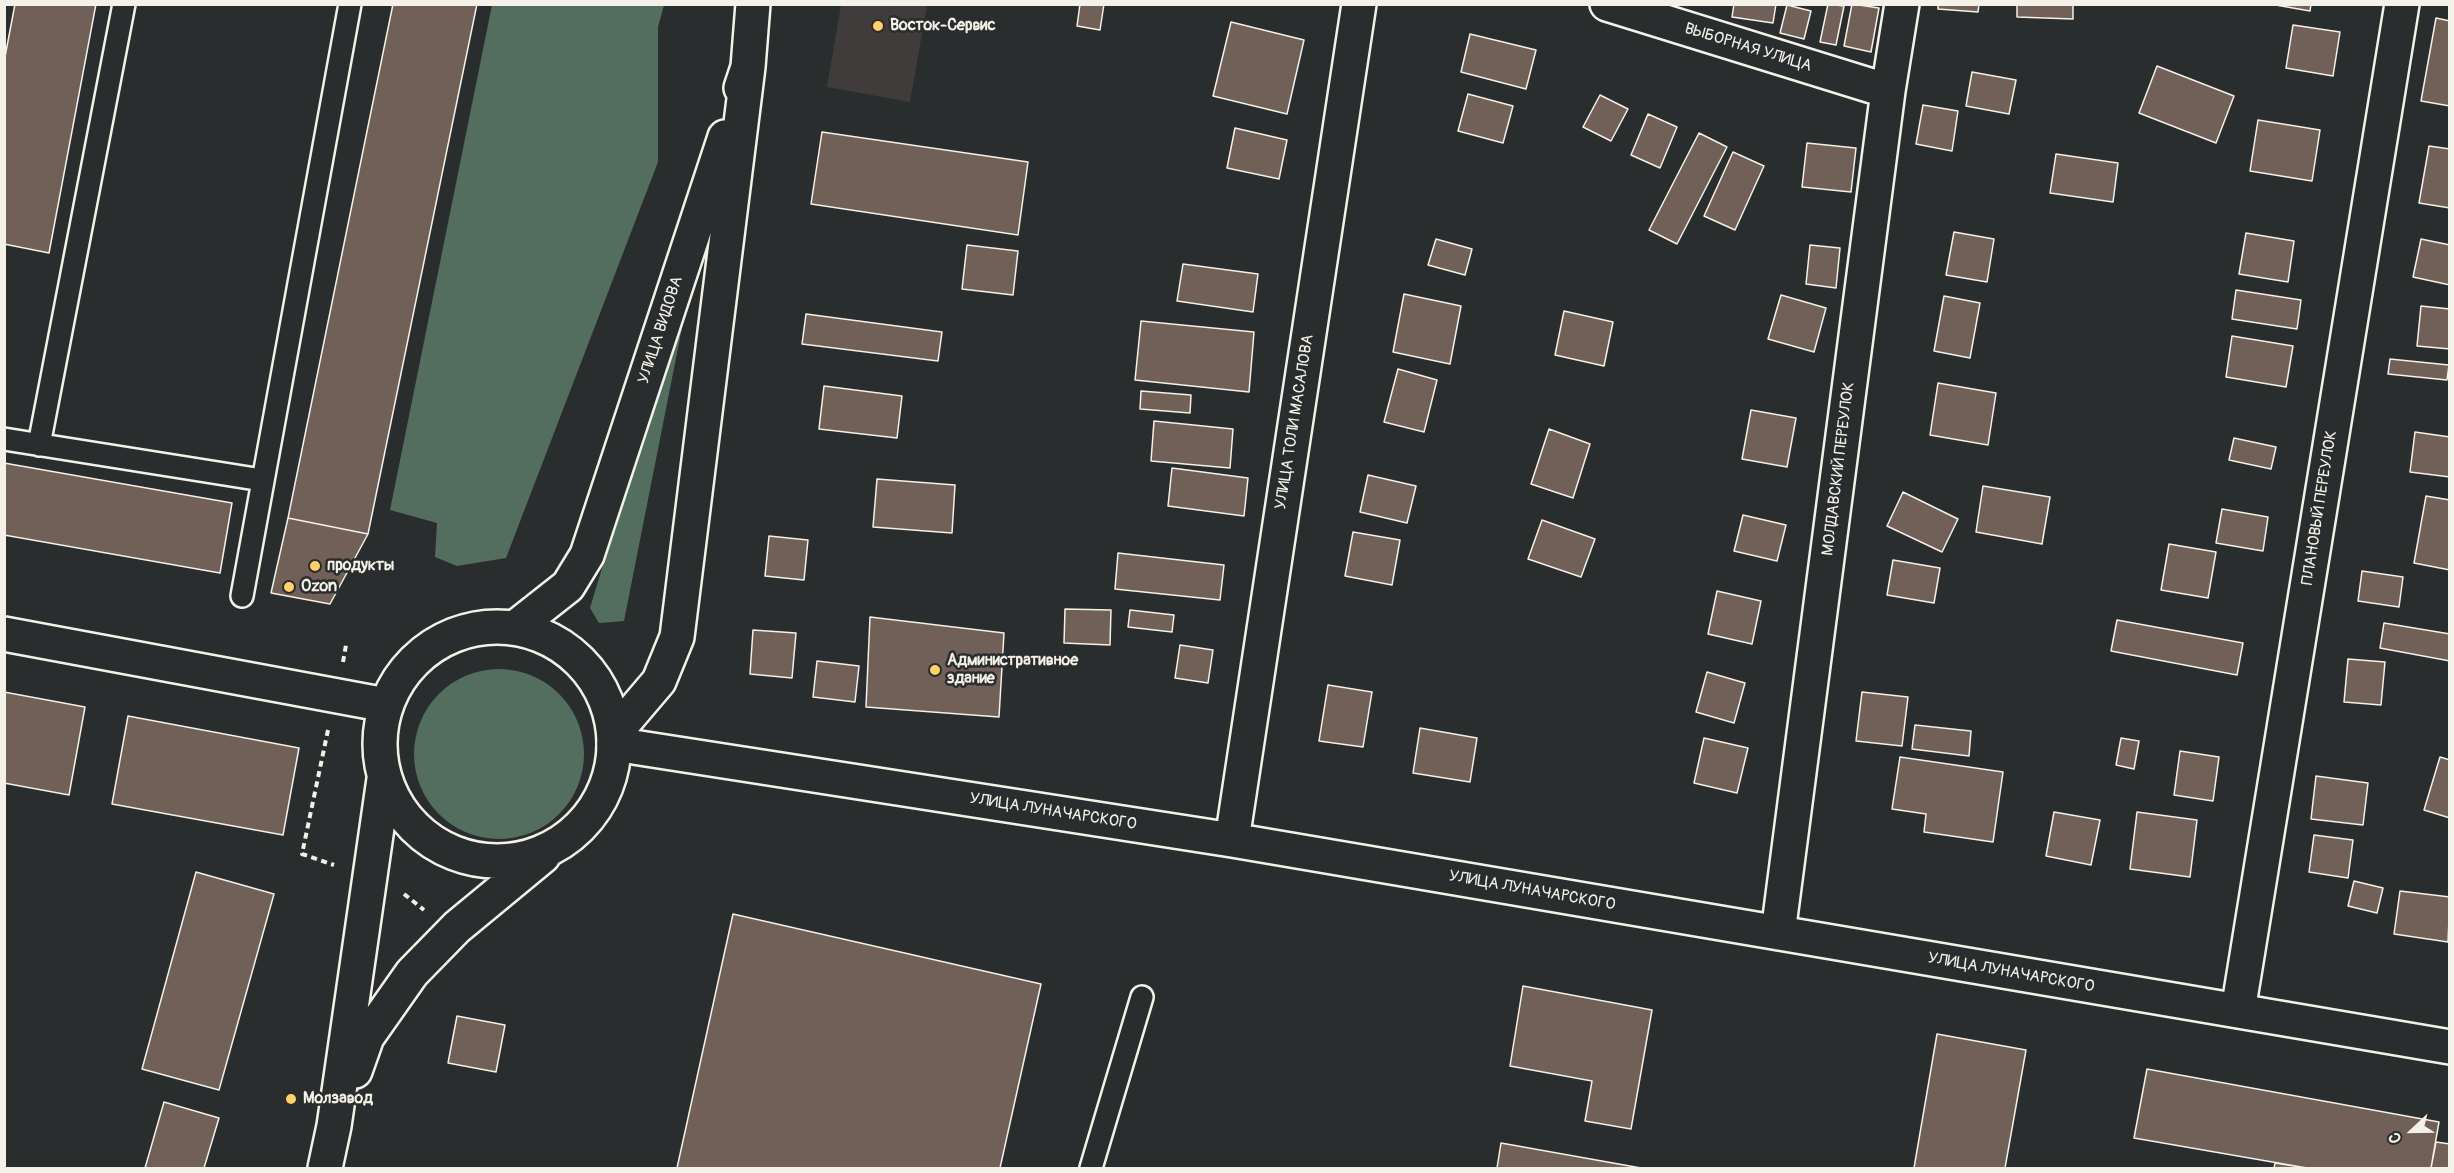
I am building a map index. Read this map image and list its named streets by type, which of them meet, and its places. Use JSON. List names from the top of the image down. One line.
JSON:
{"streets":{"street":["ВЫБОРНАЯ УЛИЦА","УЛИЦА ВИДОВА","УЛИЦА ТОЛИ МАСАЛОВА","МОЛДАВСКИЙ ПЕРЕУЛОК","ПЛАНОВЫЙ ПЕРЕУЛОК","УЛИЦА ЛУНАЧАРСКОГО"]},"crossings":[["ВЫБОРНАЯ УЛИЦА","МОЛДАВСКИЙ ПЕРЕУЛОК"],["УЛИЦА ТОЛИ МАСАЛОВА","УЛИЦА ЛУНАЧАРСКОГО"],["МОЛДАВСКИЙ ПЕРЕУЛОК","УЛИЦА ЛУНАЧАРСКОГО"],["ПЛАНОВЫЙ ПЕРЕУЛОК","УЛИЦА ЛУНАЧАРСКОГО"]],"places":["Восток-Сервис","продукты","Ozon","Административное здание","Молзавод"],"north":"left"}
